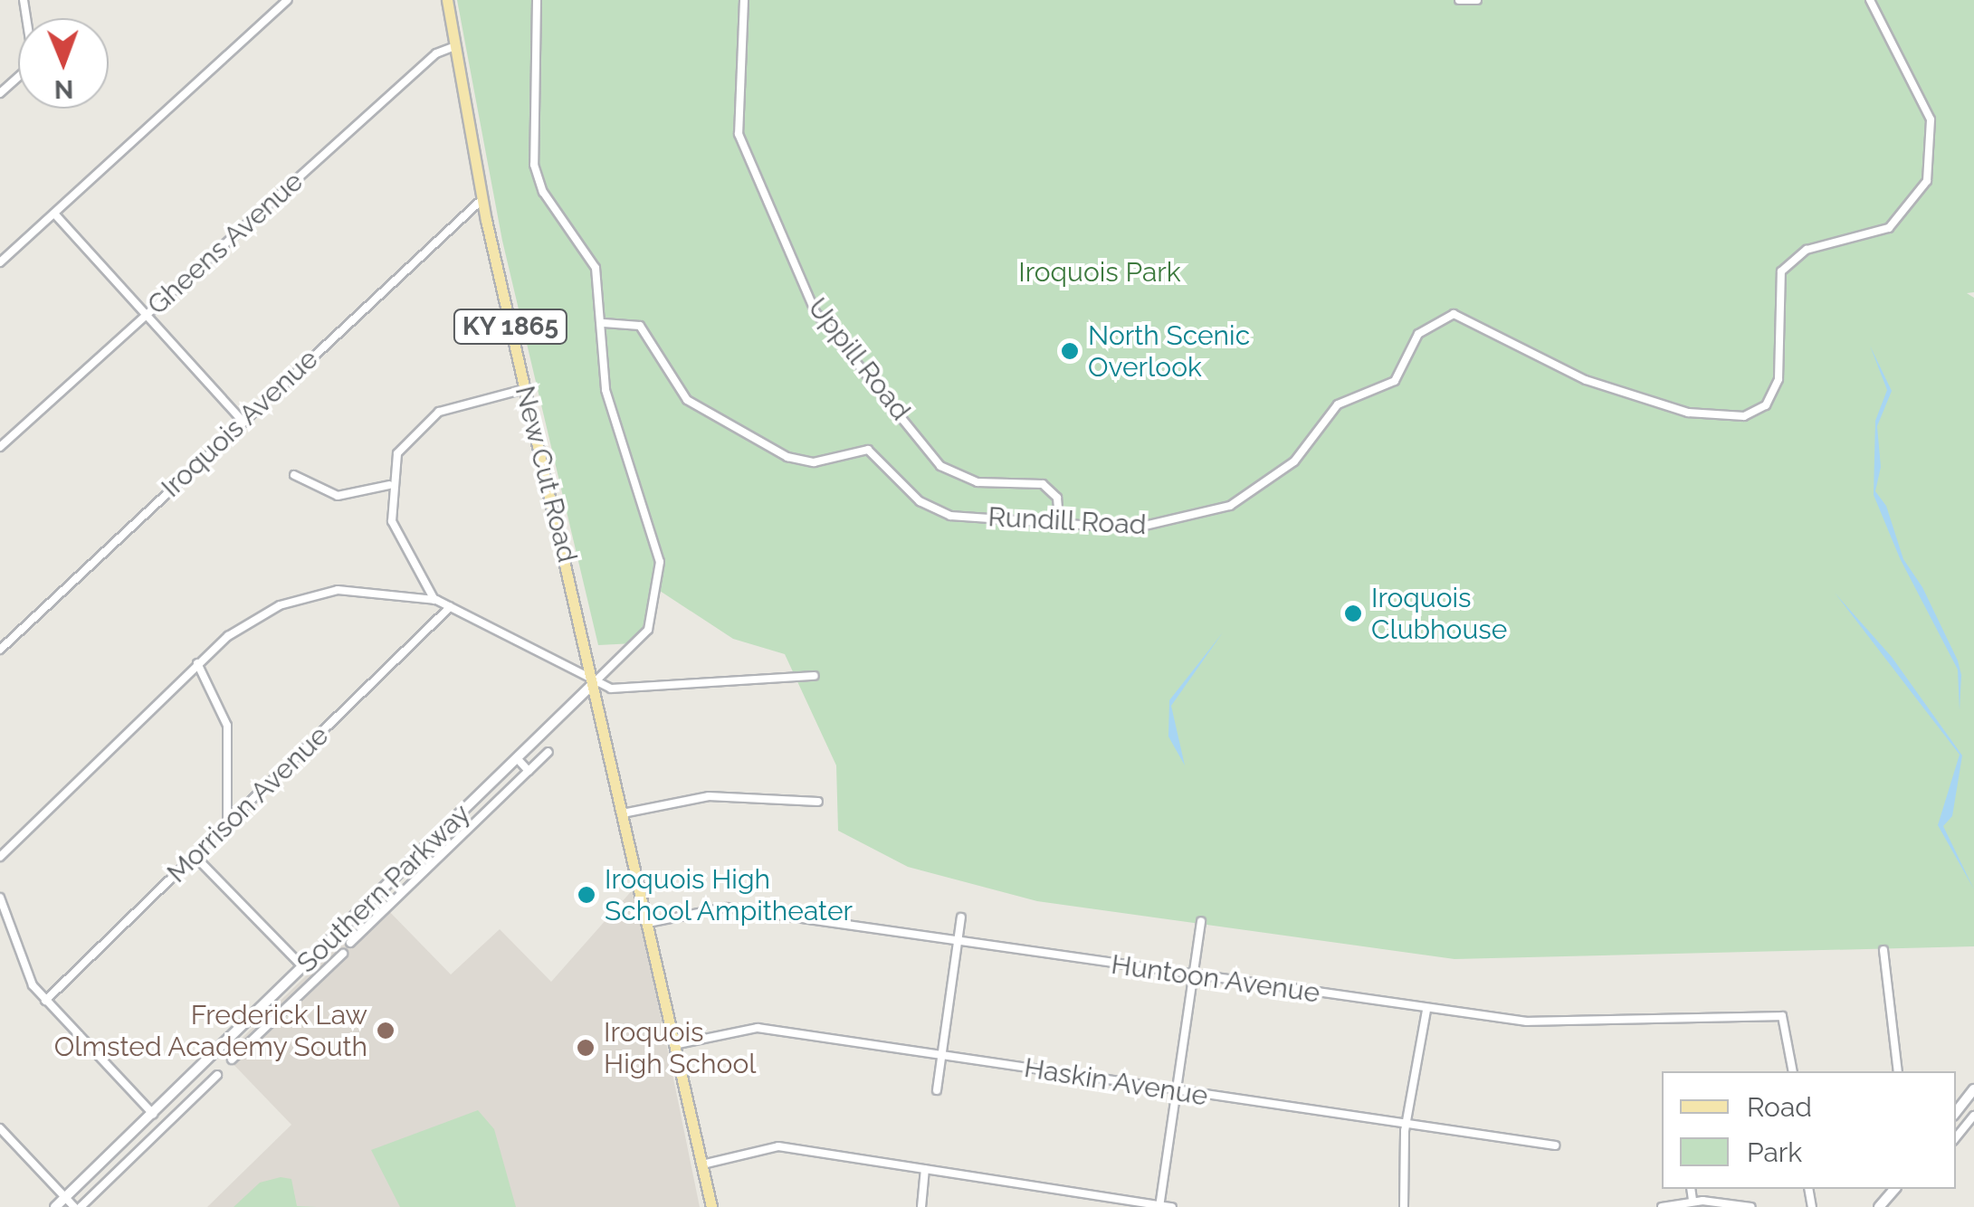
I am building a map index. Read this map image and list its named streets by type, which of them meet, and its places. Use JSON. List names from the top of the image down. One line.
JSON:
{"streets":{"main road":["KY 1865","New Cut Road","Southern Parkway"],"street":["Gheens Avenue","Uppill Road","Iroquois Avenue","Rundill Road","Morrison Avenue","Huntoon Avenue","Haskin Avenue"]},"crossings":[["Gheens Avenue","New Cut Road"],["KY 1865","New Cut Road"],["KY 1865","Southern Parkway"],["KY 1865","Huntoon Avenue"],["KY 1865","Haskin Avenue"],["Uppill Road","Rundill Road"],["Iroquois Avenue","New Cut Road"],["New Cut Road","Southern Parkway"]],"parks":["Iroquois Park"],"places":["North Scenic Overlook","Iroquois Clubhouse","Iroquois High School Ampitheater","Frederick Law Olmsted Academy South","Iroquois High School"],"legend":["Road","Park"],"north":"bottom"}
